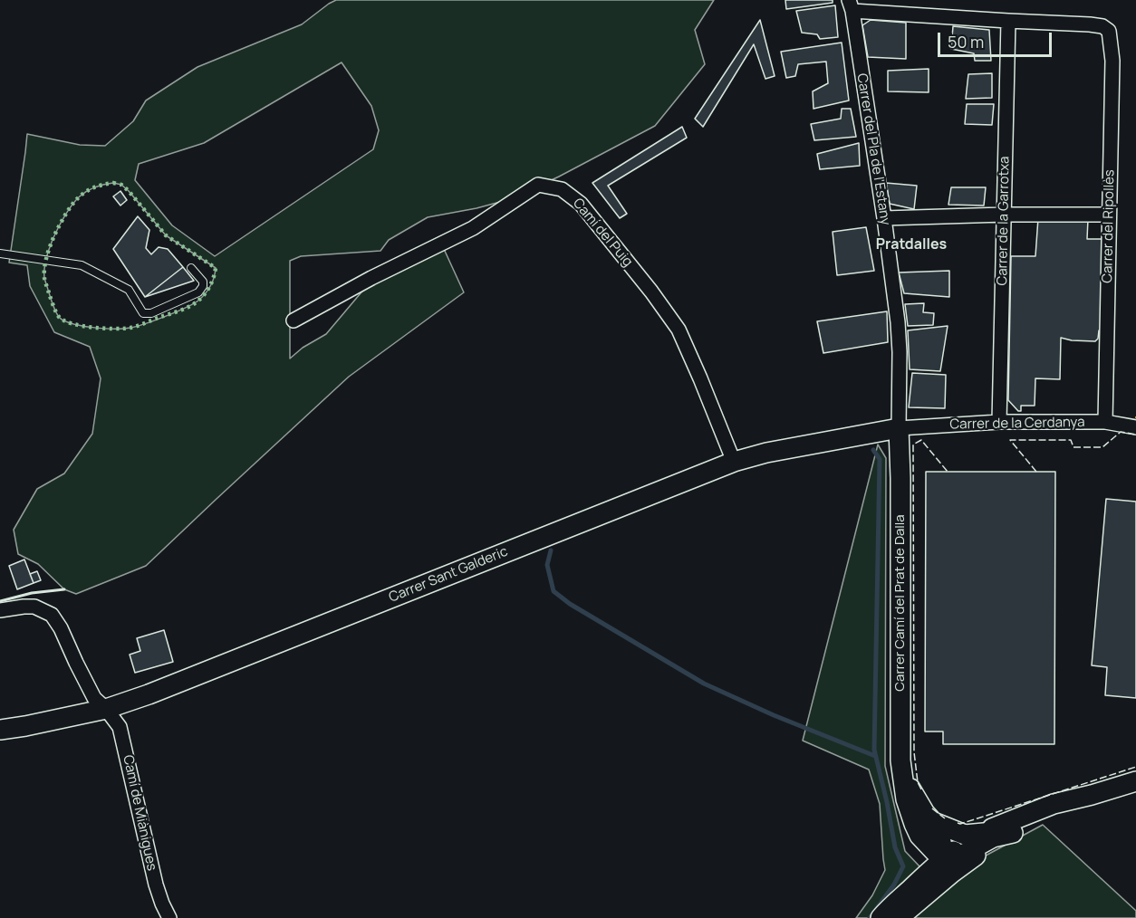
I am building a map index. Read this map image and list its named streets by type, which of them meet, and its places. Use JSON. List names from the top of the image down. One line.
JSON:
{"streets":{"street":["Carrer del Pla de l'Estany","Carrer de la Garrotxa","Carrer del Ripollès","Camí del Puig","Carrer de la Cerdanya","Carrer Sant Galderic","Carrer Camí del Prat de Dalla","Camí de Miànigues"]},"crossings":[["Carrer del Pla de l'Estany","Carrer de la Cerdanya"],["Carrer del Pla de l'Estany","Carrer Sant Galderic"],["Carrer del Pla de l'Estany","Carrer Camí del Prat de Dalla"],["Carrer de la Garrotxa","Carrer del Ripollès"],["Carrer de la Garrotxa","Carrer de la Cerdanya"],["Carrer del Ripollès","Carrer de la Cerdanya"],["Camí del Puig","Carrer Sant Galderic"],["Carrer de la Cerdanya","Carrer Sant Galderic"],["Carrer de la Cerdanya","Carrer Camí del Prat de Dalla"],["Carrer Sant Galderic","Carrer Camí del Prat de Dalla"],["Carrer Sant Galderic","Camí de Miànigues"]],"districts":["Pratdalles"],"scale_bar":"50 m"}
